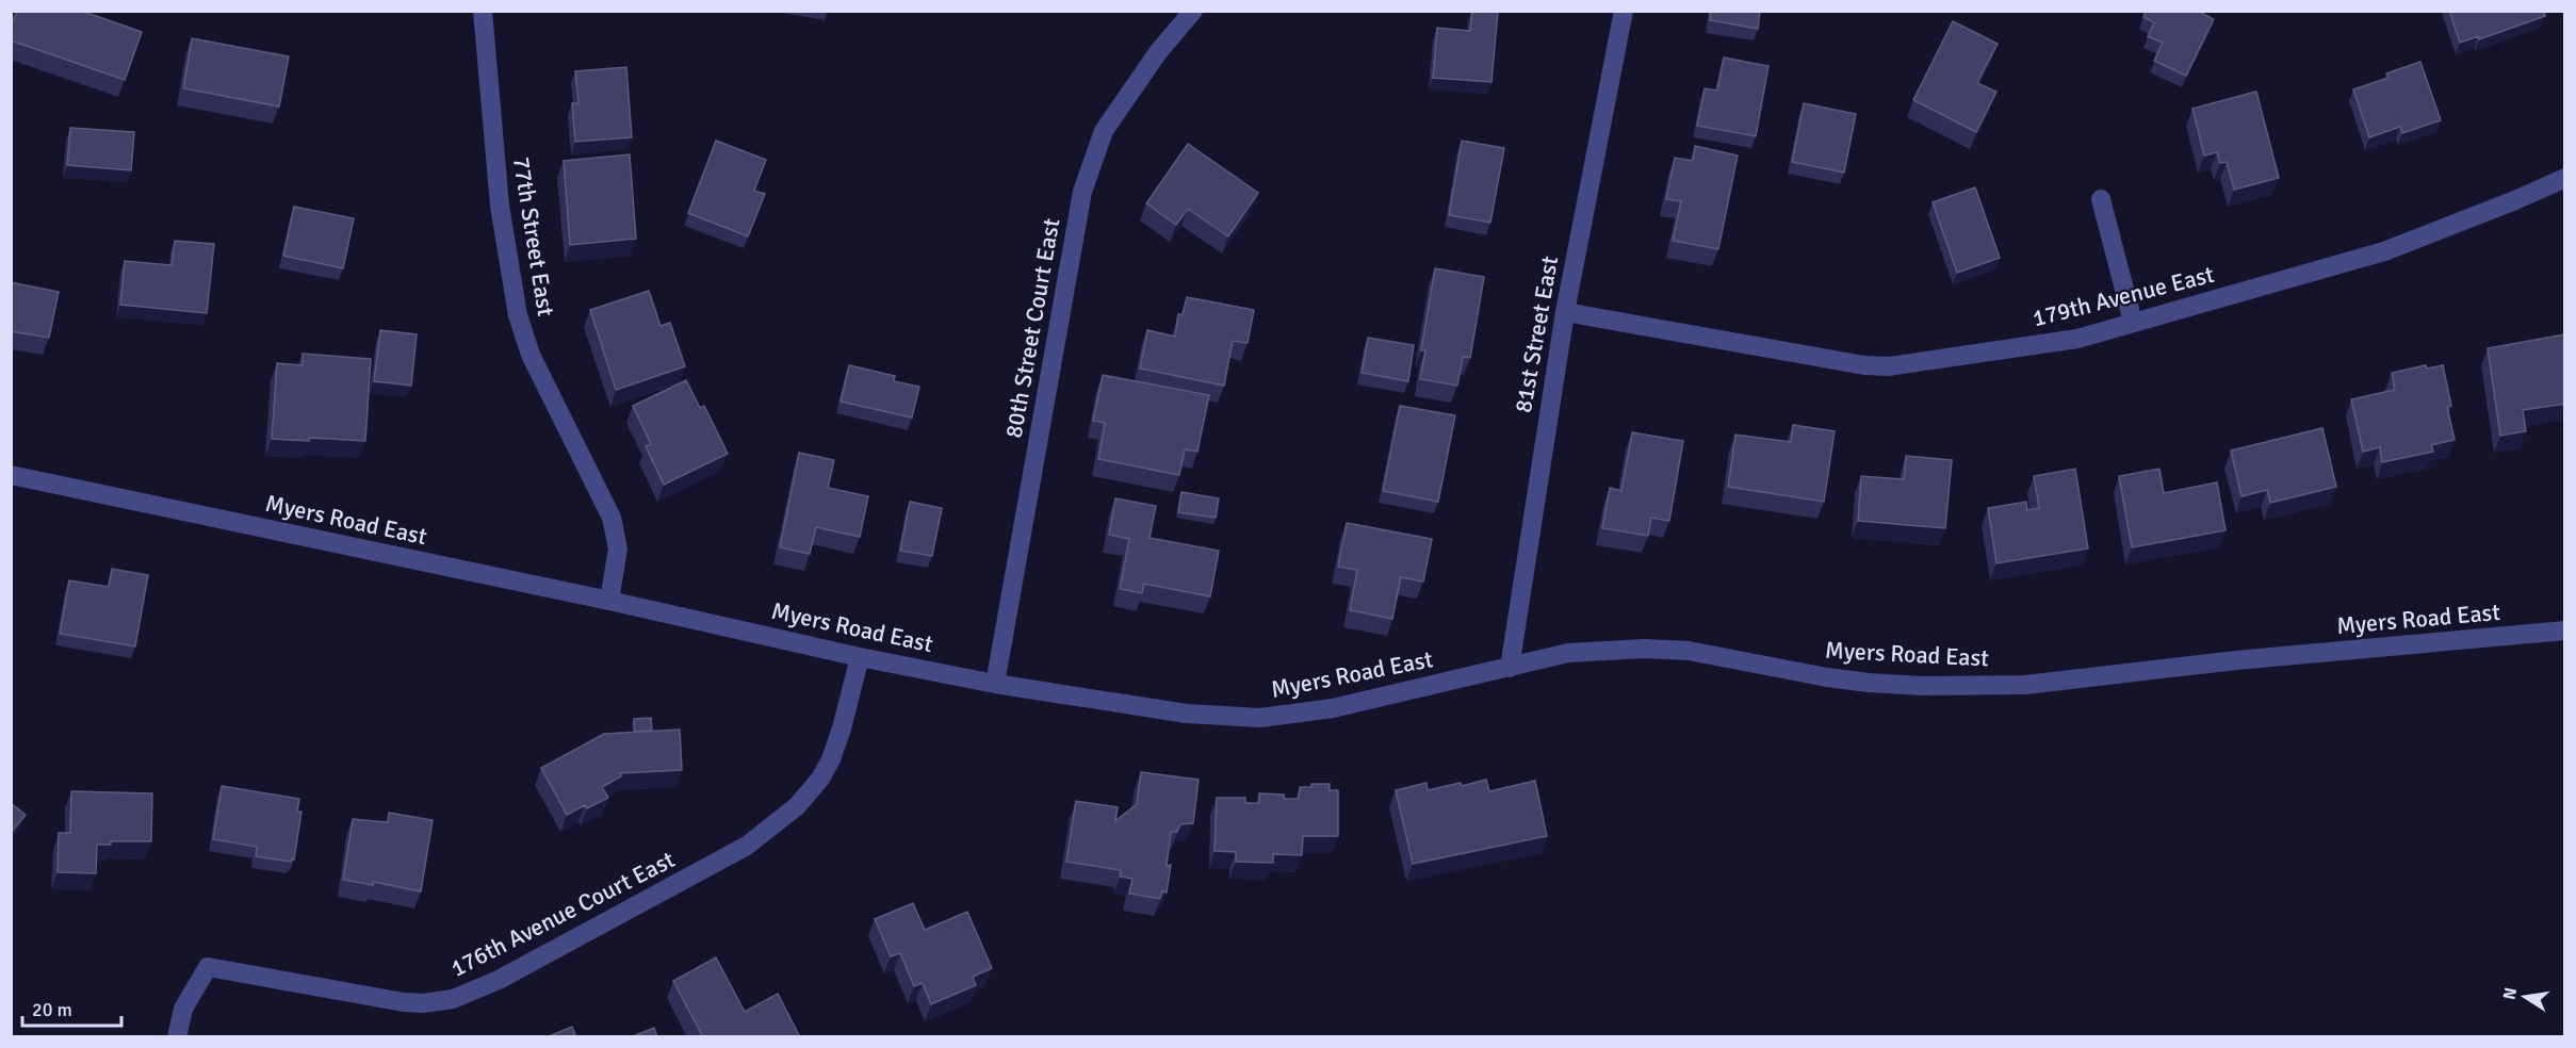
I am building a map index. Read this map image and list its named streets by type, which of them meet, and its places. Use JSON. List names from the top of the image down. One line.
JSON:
{"streets":{"street":["77th Street East","179th Avenue East","80th Street Court East","81st Street East","Myers Road East","176th Avenue Court East"]},"crossings":[["77th Street East","Myers Road East"],["179th Avenue East","81st Street East"],["80th Street Court East","Myers Road East"],["81st Street East","Myers Road East"],["Myers Road East","176th Avenue Court East"]],"scale_bar":"20 m","north":"left"}
